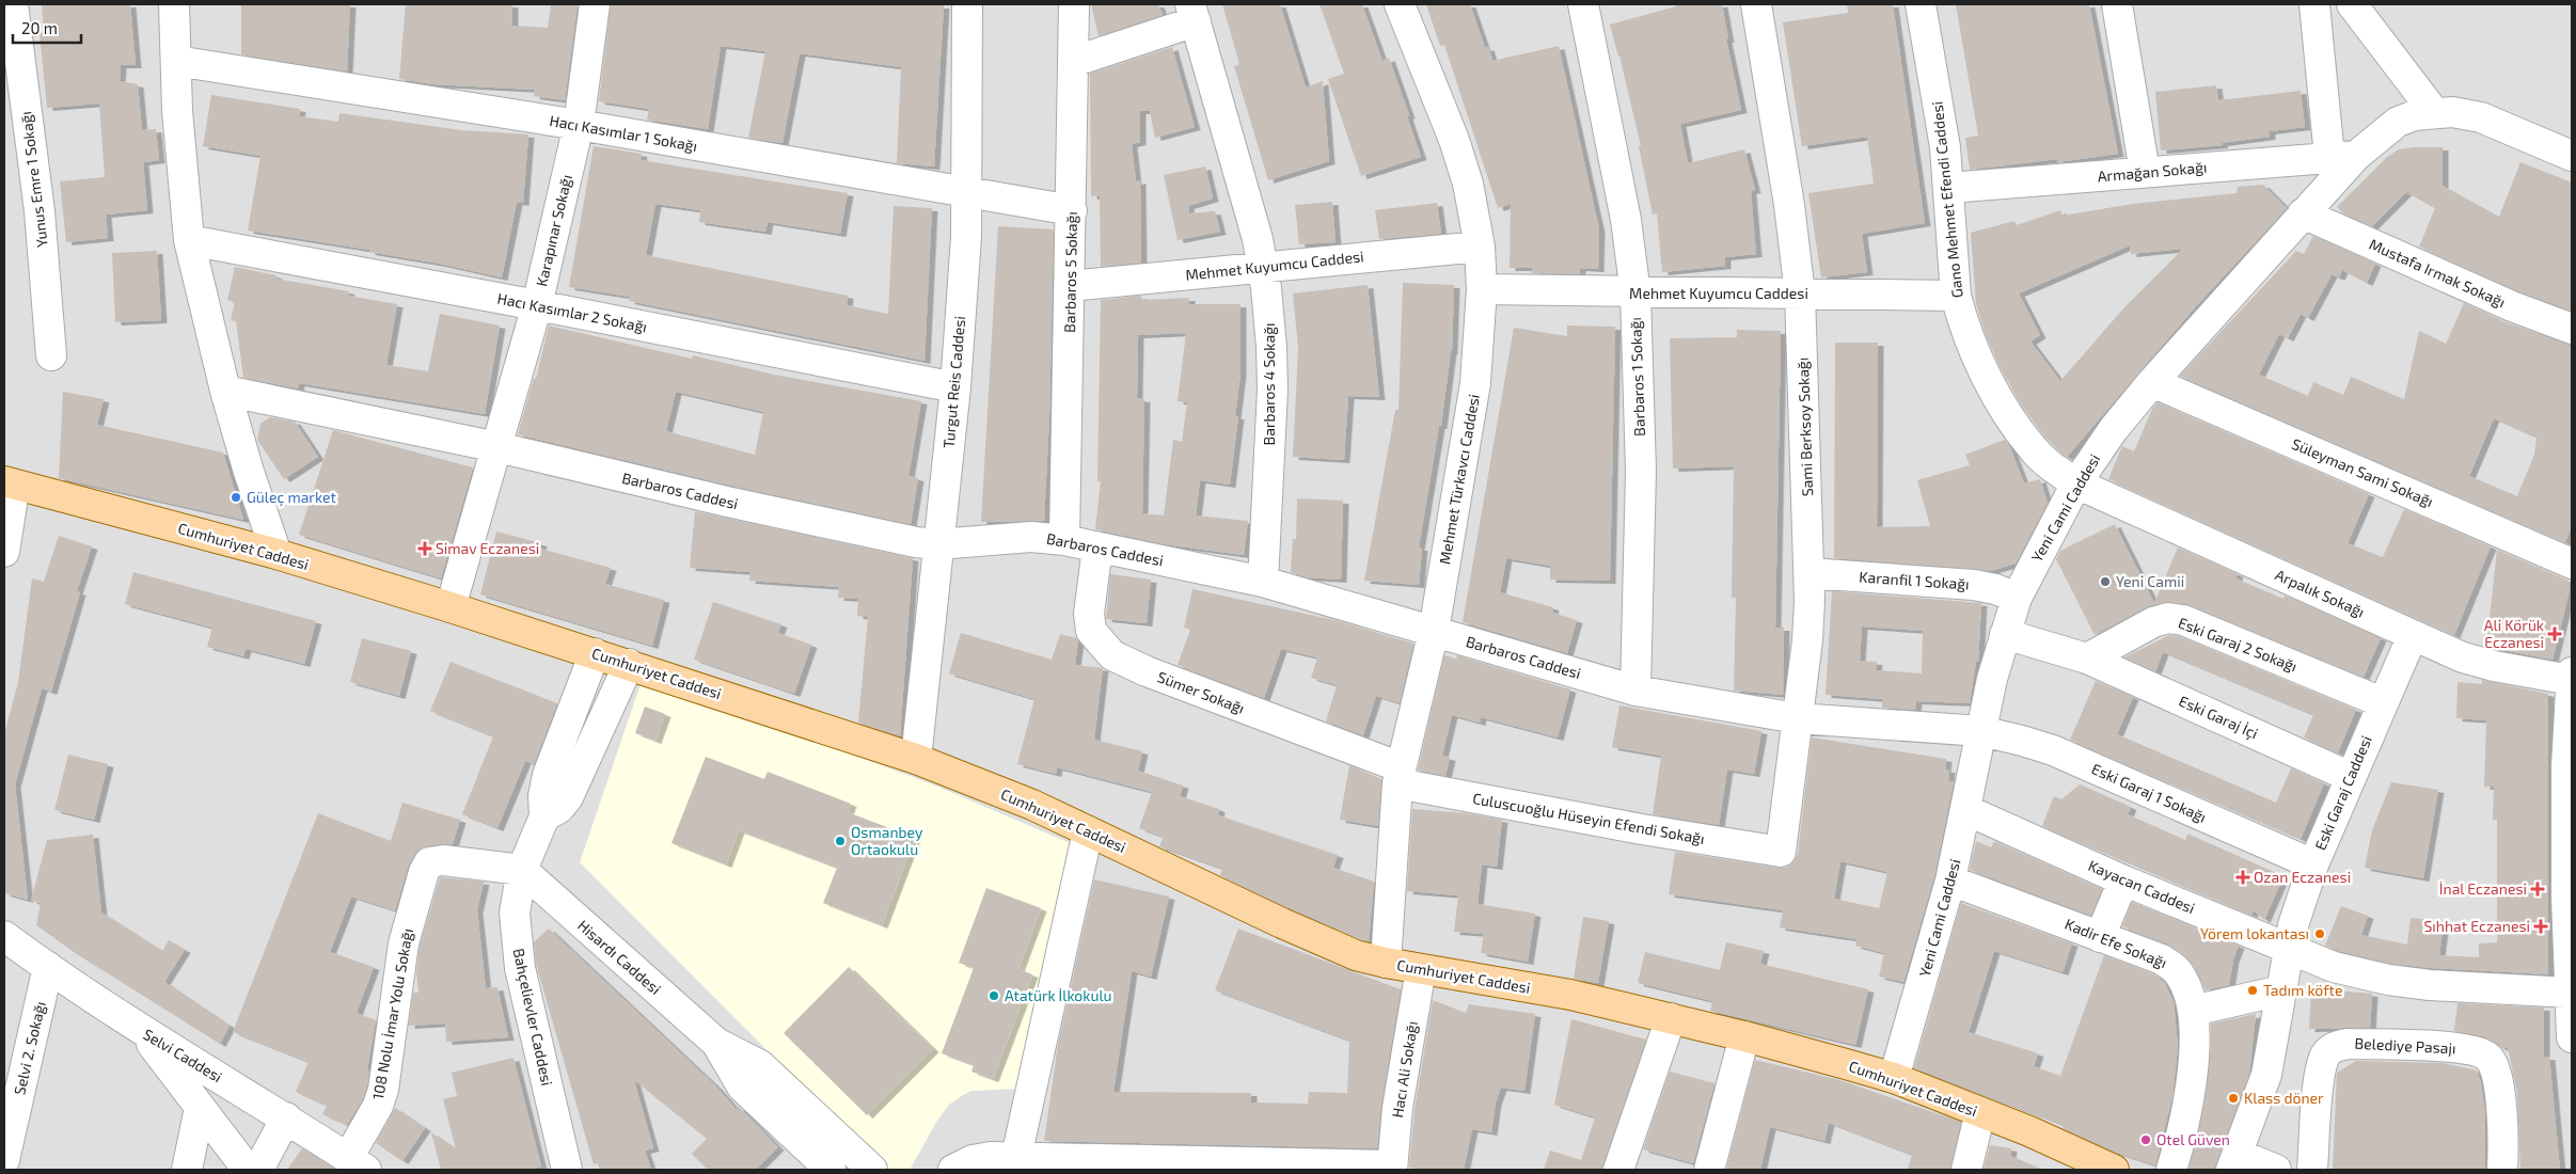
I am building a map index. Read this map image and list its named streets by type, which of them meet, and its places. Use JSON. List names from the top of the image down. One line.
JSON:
{"streets":{"main road":["Cumhuriyet Caddesi"],"street":["Hacı Kasımlar 1 Sokağı","Armağan Sokağı","Yunus Emre 1 Sokağı","Gano Mehmet Efendi Caddesi","Karapınar Sokağı","Mehmet Kuyumcu Caddesi","Barbaros 5 Sokağı","Mustafa Irmak Sokağı","Hacı Kasımlar 2 Sokağı","Barbaros 1 Sokağı","Turgut Reis Caddesi","Barbaros 4 Sokağı","Sami Berksoy Sokağı","Süleyman Sami Sokağı","Mehmet Türkavcı Caddesi","Barbaros Caddesi","Yeni Cami Caddesi","Karanfil 1 Sokağı","Arpalık Sokağı","Eski Garaj 2 Sokağı","Sümer Sokağı","Eski Garaj İçi","Eski Garaj 1 Sokağı","Eski Garaj Caddesi","Culuscuoğlu Hüseyin Efendi Sokağı","Kayacan Caddesi","Kadir Efe Sokağı","Hisardı Caddesi","108 Nolu İmar Yolu Sokağı","Bahçelievler Caddesi","Belediye Pasajı","Selvi 2. Sokağı","Selvi Caddesi","Hacı Ali Sokağı"]},"crossings":[["Hacı Kasımlar 1 Sokağı","Karapınar Sokağı"],["Hacı Kasımlar 1 Sokağı","Barbaros 5 Sokağı"],["Hacı Kasımlar 1 Sokağı","Turgut Reis Caddesi"],["Armağan Sokağı","Gano Mehmet Efendi Caddesi"],["Armağan Sokağı","Yeni Cami Caddesi"],["Gano Mehmet Efendi Caddesi","Mehmet Kuyumcu Caddesi"],["Gano Mehmet Efendi Caddesi","Yeni Cami Caddesi"],["Gano Mehmet Efendi Caddesi","Arpalık Sokağı"],["Karapınar Sokağı","Hacı Kasımlar 2 Sokağı"],["Karapınar Sokağı","Barbaros Caddesi"],["Karapınar Sokağı","Cumhuriyet Caddesi"],["Mehmet Kuyumcu Caddesi","Barbaros 5 Sokağı"],["Mehmet Kuyumcu Caddesi","Barbaros 1 Sokağı"],["Mehmet Kuyumcu Caddesi","Barbaros 4 Sokağı"],["Mehmet Kuyumcu Caddesi","Sami Berksoy Sokağı"],["Mehmet Kuyumcu Caddesi","Mehmet Türkavcı Caddesi"],["Barbaros 5 Sokağı","Barbaros Caddesi"],["Mustafa Irmak Sokağı","Yeni Cami Caddesi"],["Hacı Kasımlar 2 Sokağı","Turgut Reis Caddesi"],["Barbaros 1 Sokağı","Barbaros Caddesi"],["Turgut Reis Caddesi","Barbaros Caddesi"],["Turgut Reis Caddesi","Cumhuriyet Caddesi"],["Barbaros 4 Sokağı","Barbaros Caddesi"],["Sami Berksoy Sokağı","Barbaros Caddesi"],["Sami Berksoy Sokağı","Karanfil 1 Sokağı"],["Sami Berksoy Sokağı","Culuscuoğlu Hüseyin Efendi Sokağı"],["Süleyman Sami Sokağı","Yeni Cami Caddesi"],["Mehmet Türkavcı Caddesi","Barbaros Caddesi"],["Mehmet Türkavcı Caddesi","Cumhuriyet Caddesi"],["Mehmet Türkavcı Caddesi","Sümer Sokağı"],["Mehmet Türkavcı Caddesi","Culuscuoğlu Hüseyin Efendi Sokağı"],["Barbaros Caddesi","Yeni Cami Caddesi"],["Barbaros Caddesi","Sümer Sokağı"],["Barbaros Caddesi","Eski Garaj 1 Sokağı"],["Yeni Cami Caddesi","Cumhuriyet Caddesi"],["Yeni Cami Caddesi","Karanfil 1 Sokağı"],["Yeni Cami Caddesi","Arpalık Sokağı"],["Yeni Cami Caddesi","Eski Garaj 1 Sokağı"],["Yeni Cami Caddesi","Kayacan Caddesi"],["Yeni Cami Caddesi","Kadir Efe Sokağı"],["Cumhuriyet Caddesi","Bahçelievler Caddesi"],["Cumhuriyet Caddesi","Hacı Ali Sokağı"],["Arpalık Sokağı","Eski Garaj Caddesi"],["Eski Garaj 2 Sokağı","Eski Garaj İçi"],["Eski Garaj 2 Sokağı","Eski Garaj Caddesi"],["Sümer Sokağı","Culuscuoğlu Hüseyin Efendi Sokağı"],["Eski Garaj İçi","Eski Garaj Caddesi"],["Eski Garaj 1 Sokağı","Eski Garaj Caddesi"],["Eski Garaj Caddesi","Kayacan Caddesi"],["Hisardı Caddesi","108 Nolu İmar Yolu Sokağı"],["Hisardı Caddesi","Bahçelievler Caddesi"],["108 Nolu İmar Yolu Sokağı","Bahçelievler Caddesi"],["108 Nolu İmar Yolu Sokağı","Selvi Caddesi"],["Selvi 2. Sokağı","Selvi Caddesi"]],"places":{"other":["Güleç market","Yeni Camii","Osmanbey Ortaokulu","Yörem lokantası","Tadım köfte","Atatürk İlkokulu","Klass döner","Otel Güven"],"health":["Simav Eczanesi","Ali Körük Eczanesi","Ozan Eczanesi","İnal Eczanesi","Sıhhat Eczanesi"]},"scale_bar":"20 m"}
